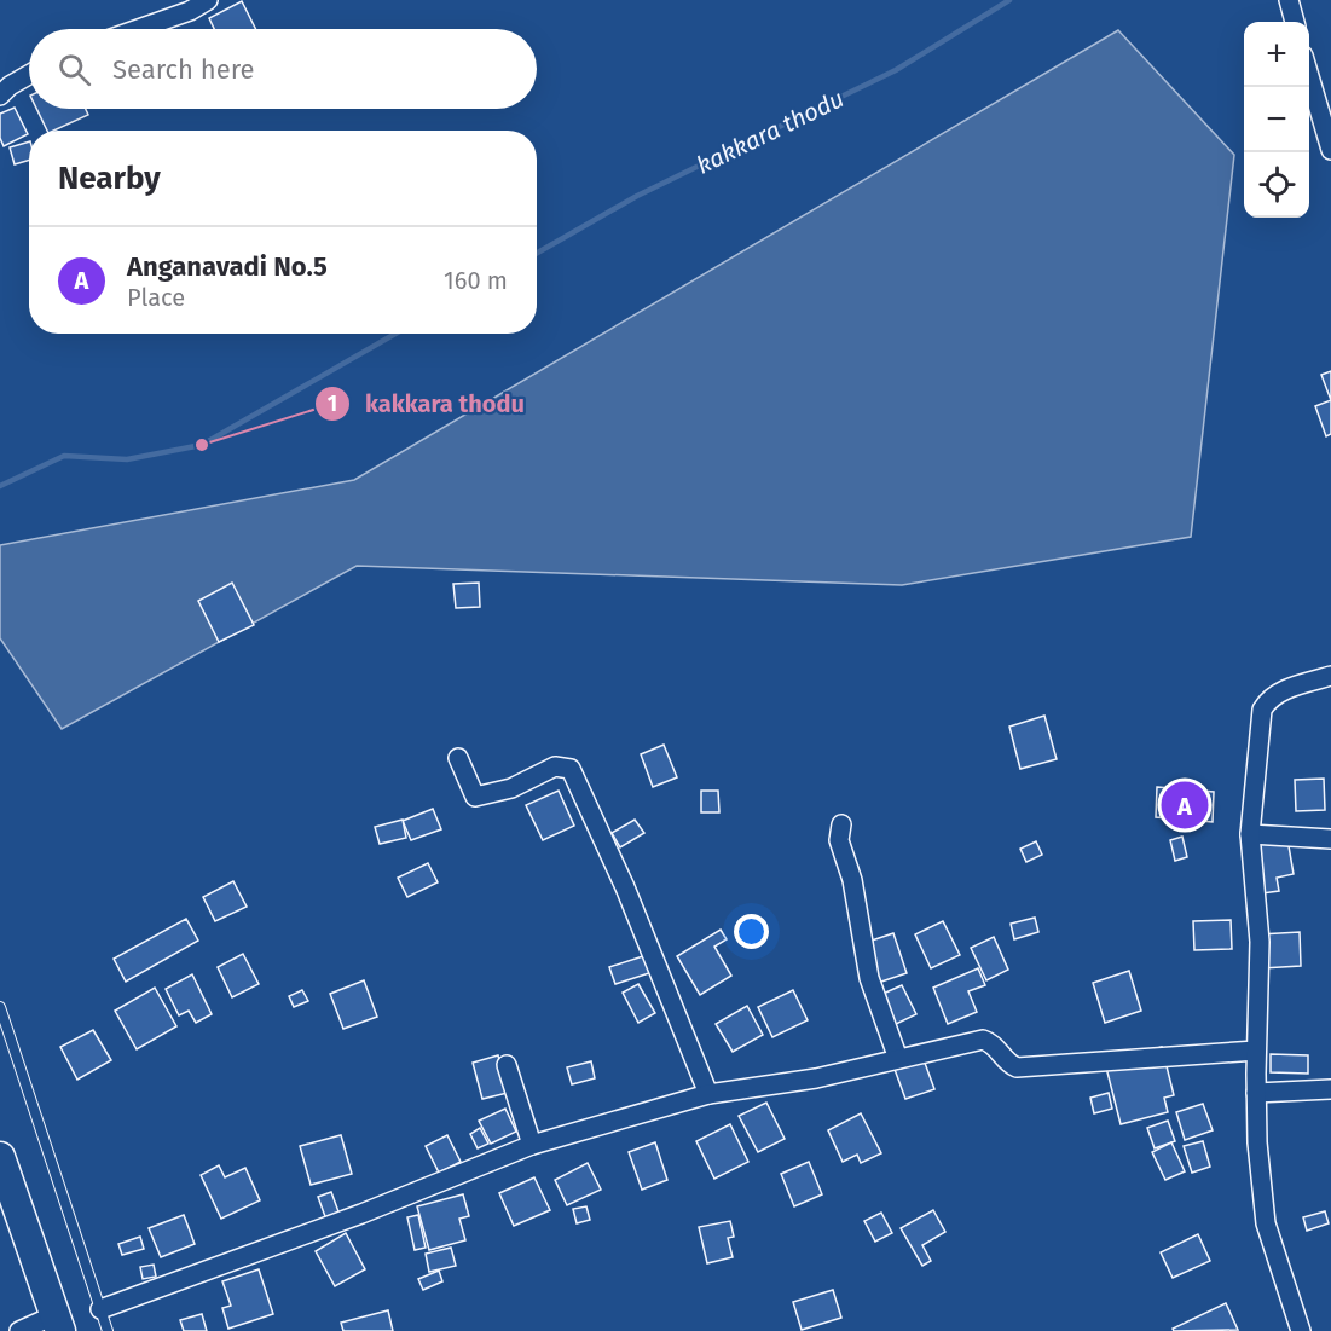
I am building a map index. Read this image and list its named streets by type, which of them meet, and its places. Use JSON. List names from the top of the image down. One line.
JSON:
{"water":["kakkara thodu"],"places":["kakkara thodu"],"page":{"map_buttons":["+","−"],"search":"Search here","heading":"Nearby","list":[{"mark":"A","name":"Anganavadi No.5","note":"Place","value":"160 m"}],"pins":"A"}}
